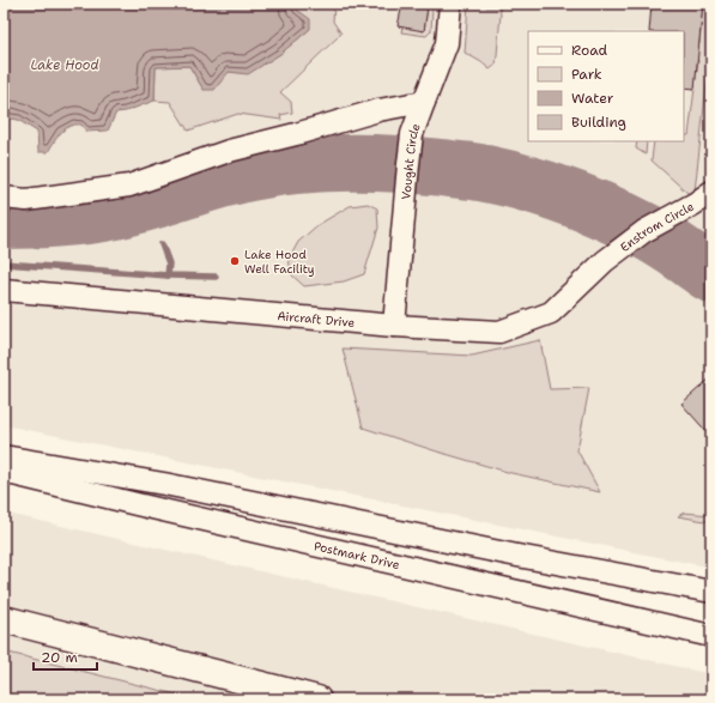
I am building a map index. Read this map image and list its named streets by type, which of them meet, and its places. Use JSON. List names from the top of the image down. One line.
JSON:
{"streets":{"street":["Vought Circle","Enstrom Circle","Aircraft Drive","Postmark Drive"]},"crossings":[["Vought Circle","Aircraft Drive"],["Enstrom Circle","Aircraft Drive"]],"water":["Lake Hood"],"places":["Lake Hood Well Facility"],"legend":["Road","Park","Water","Building"],"scale_bar":"20 m"}
